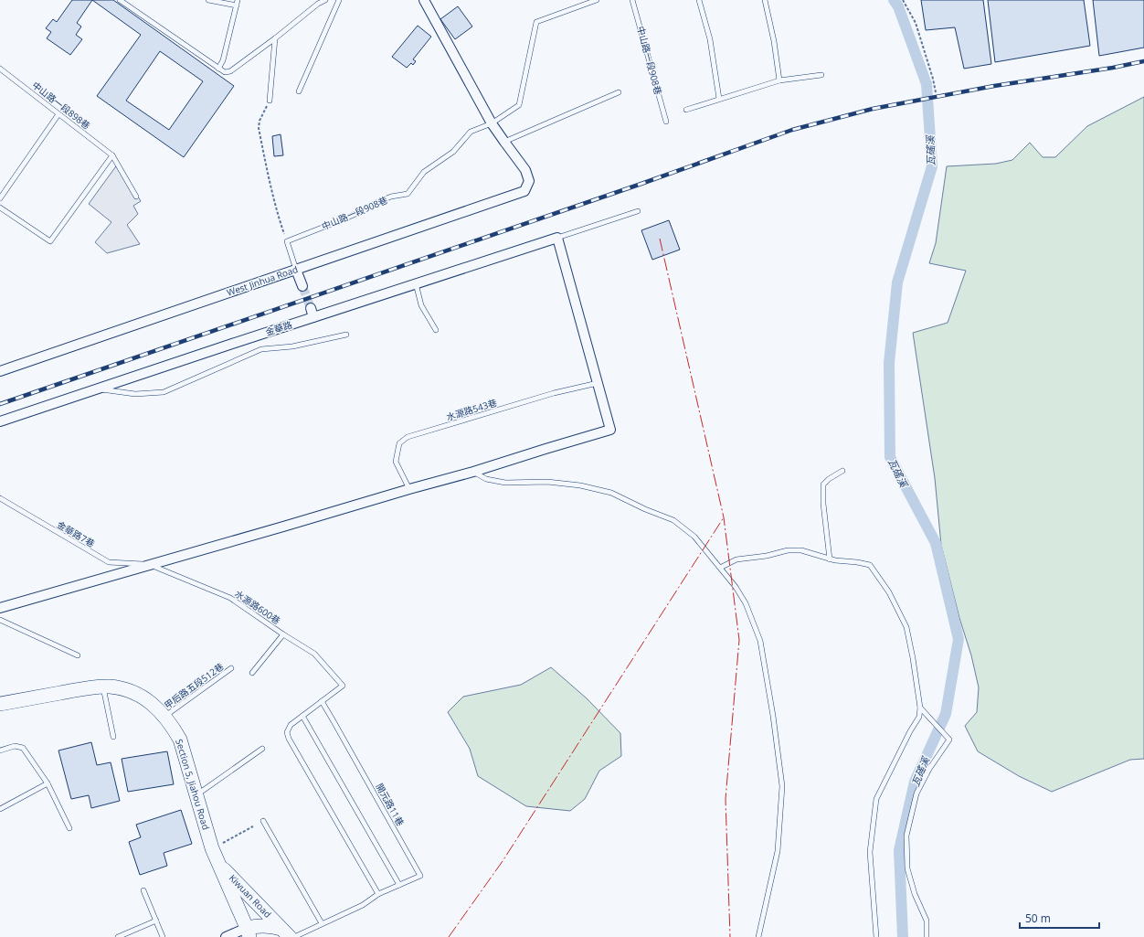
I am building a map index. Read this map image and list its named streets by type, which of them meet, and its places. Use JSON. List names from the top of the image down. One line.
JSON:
{"streets":{"main road":["Section 5, Jiahou Road","Kiwuan Road"],"street":["West Jinhua Road","金華路"],"lane":["中山路一段908巷","中山路一段898巷","水源路543巷","金華路7巷","水源路600巷","甲后路五段512巷","開元路11巷"]},"crossings":[["金華路7巷","水源路600巷"],["水源路600巷","開元路11巷"],["甲后路五段512巷","Section 5, Jiahou Road"],["Section 5, Jiahou Road","Kiwuan Road"]],"water":["瓦磘溪"],"scale_bar":"50 m"}
